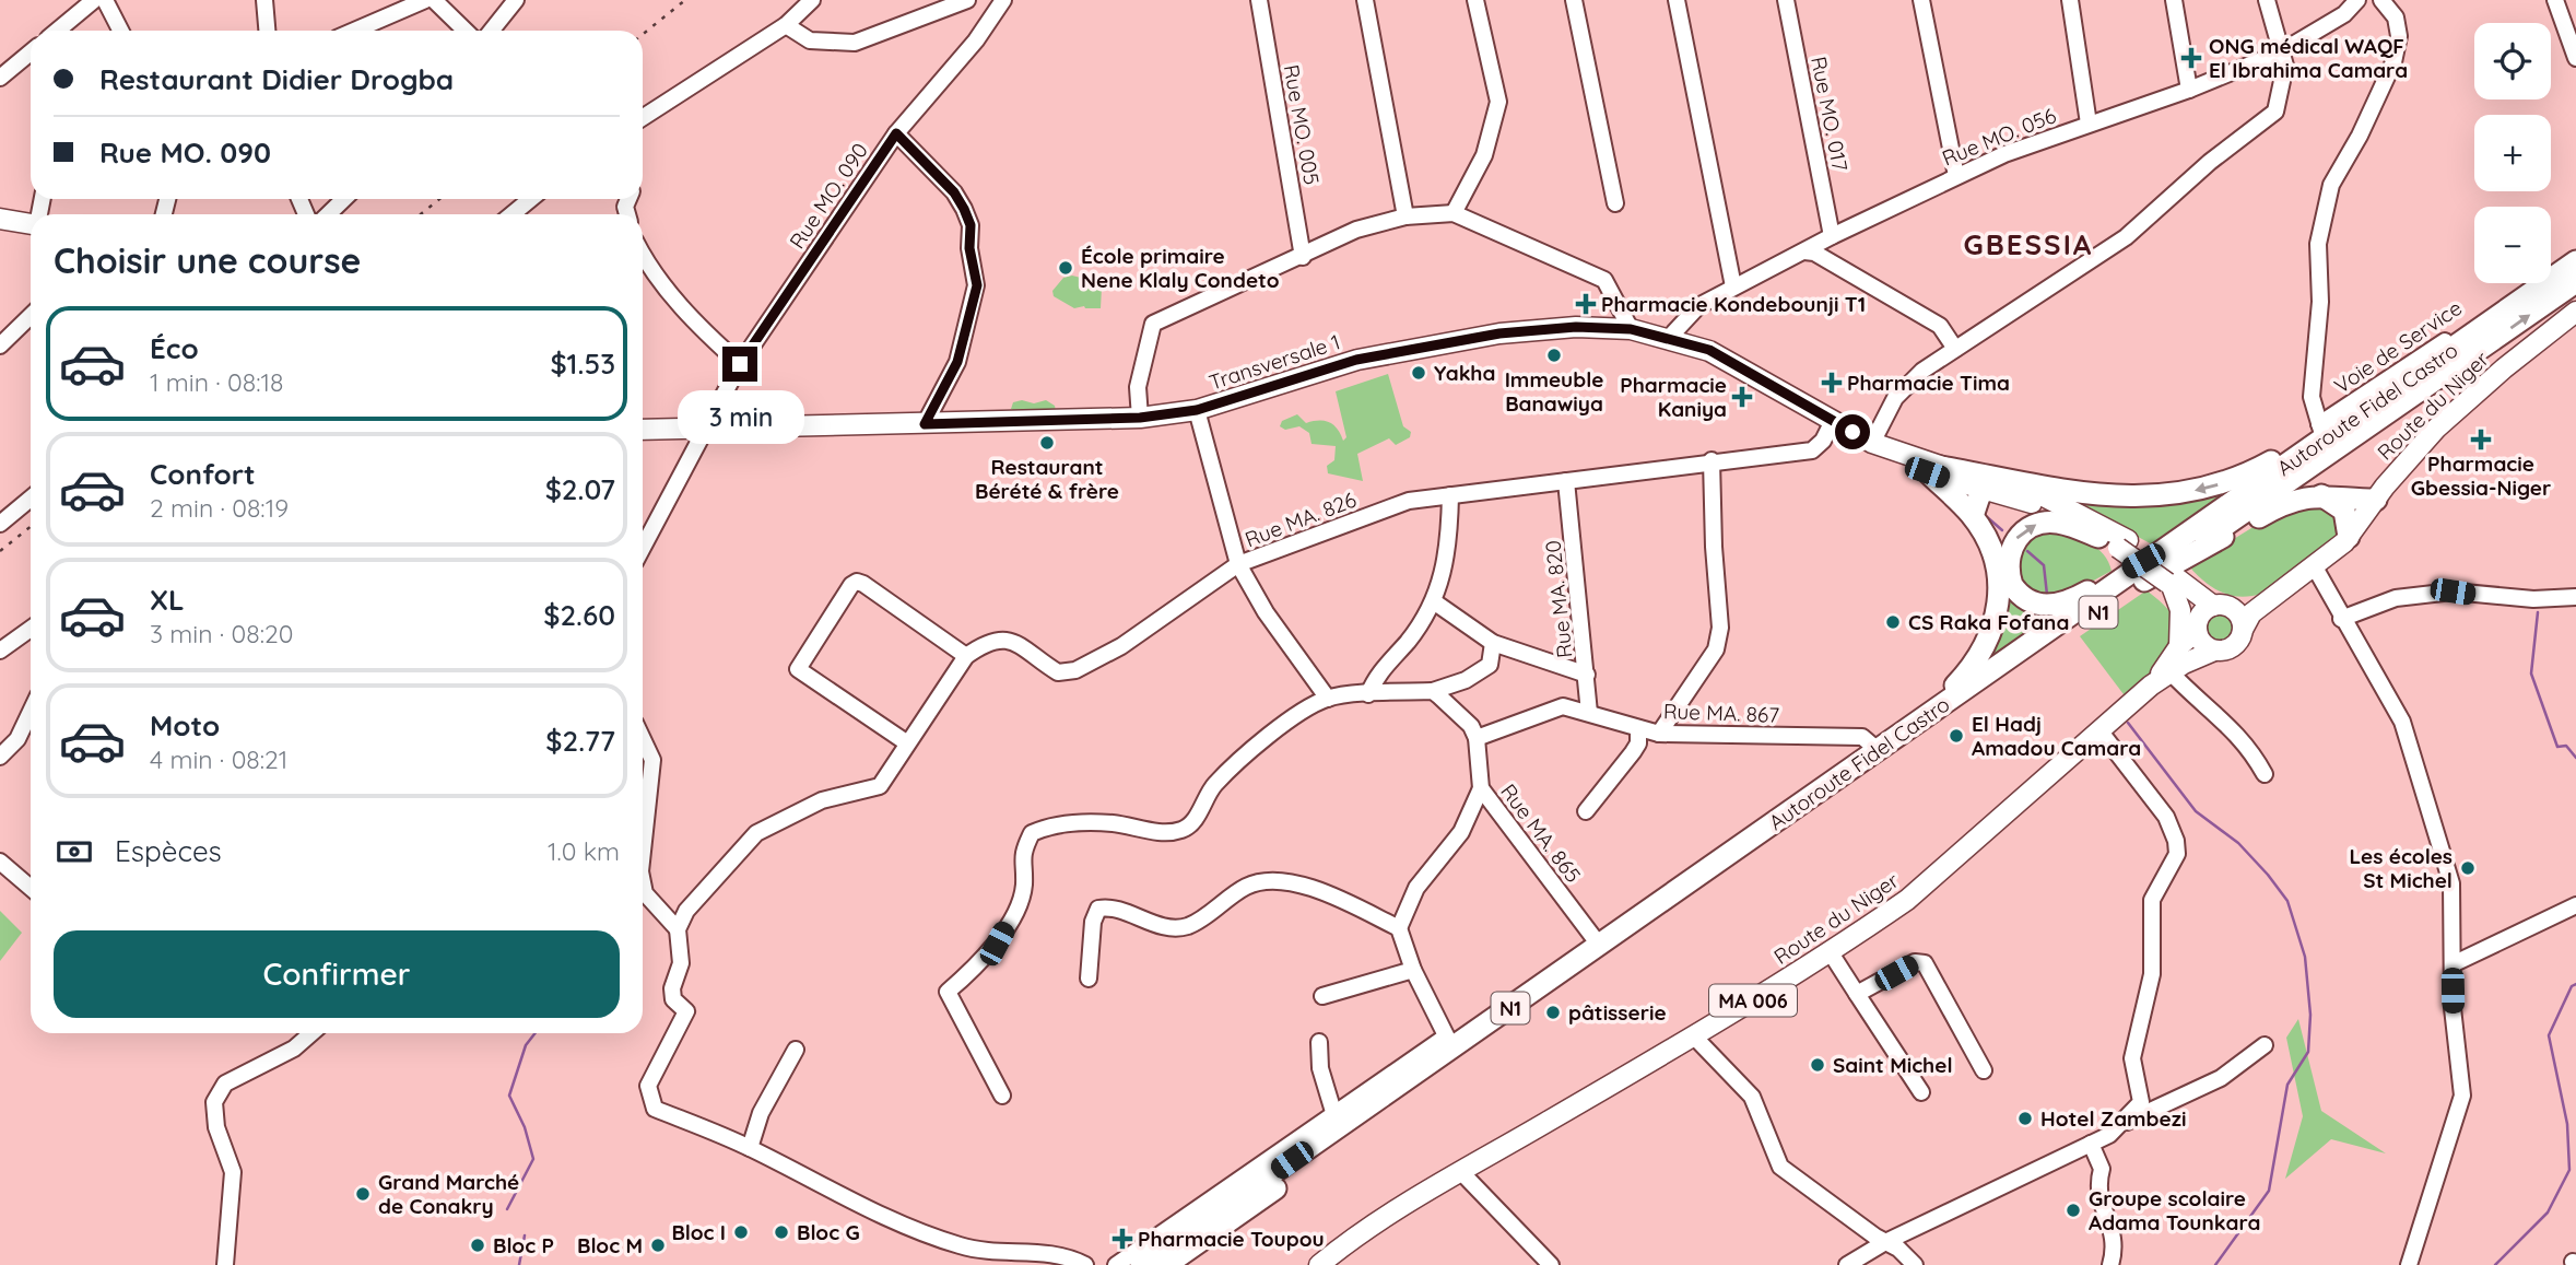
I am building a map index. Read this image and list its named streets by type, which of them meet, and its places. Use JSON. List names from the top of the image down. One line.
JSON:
{"streets":{"highway":["Autoroute Fidel Castro","N1"],"main road":["Transversale 1","Route du Niger","MA 006"],"street":["Rue MO. 017","Rue MO. 005","Rue MO. 056","Rue MO. 090","Voie de Service","Rue MA. 826","Rue MA. 820","Rue MA. 867","Rue MA. 865"]},"crossings":[["Rue MO. 017","Rue MO. 056"],["Rue MO. 056","Transversale 1"],["Rue MO. 090","Transversale 1"],["Transversale 1","Route du Niger"],["Transversale 1","Rue MA. 826"],["Autoroute Fidel Castro","Rue MA. 867"],["Autoroute Fidel Castro","Rue MA. 865"],["Rue MA. 826","Rue MA. 820"],["Rue MA. 820","Rue MA. 867"],["Rue MA. 867","Rue MA. 865"]],"districts":["GBESSIA"],"places":{"health":["ONG médical WAQF El Ibrahima Camara","Pharmacie Kondebounji T1","Pharmacie Tima","Pharmacie Kaniya","Pharmacie Gbessia-Niger","Pharmacie Toupou"],"other":["École primaire Nene Klaly Condeto","Immeuble Banawiya","Yakha","Restaurant Bérété & frère","CS Raka Fofana","El Hadj Amadou Camara","Les écoles St Michel","pâtisserie","Saint Michel","Hotel Zambezi","Grand Marché de Conakry","Groupe scolaire Adama Tounkara","Bloc I","Bloc G","Bloc P","Bloc M"]},"page":{"map_buttons":["+","−"],"banner":["Restaurant Didier Drogba","Rue MO. 090"],"heading":"Choisir une course","list":[{"name":"Éco","note":"1 min · 08:18","value":"$1.53"},{"name":"Confort","note":"2 min · 08:19","value":"$2.07"},{"name":"XL","note":"3 min · 08:20","value":"$2.60"},{"name":"Moto","note":"4 min · 08:21","value":"$2.77"}],"bubble":"3 min","pay":["Espèces","1.0 km"],"buttons":"Confirmer"}}
